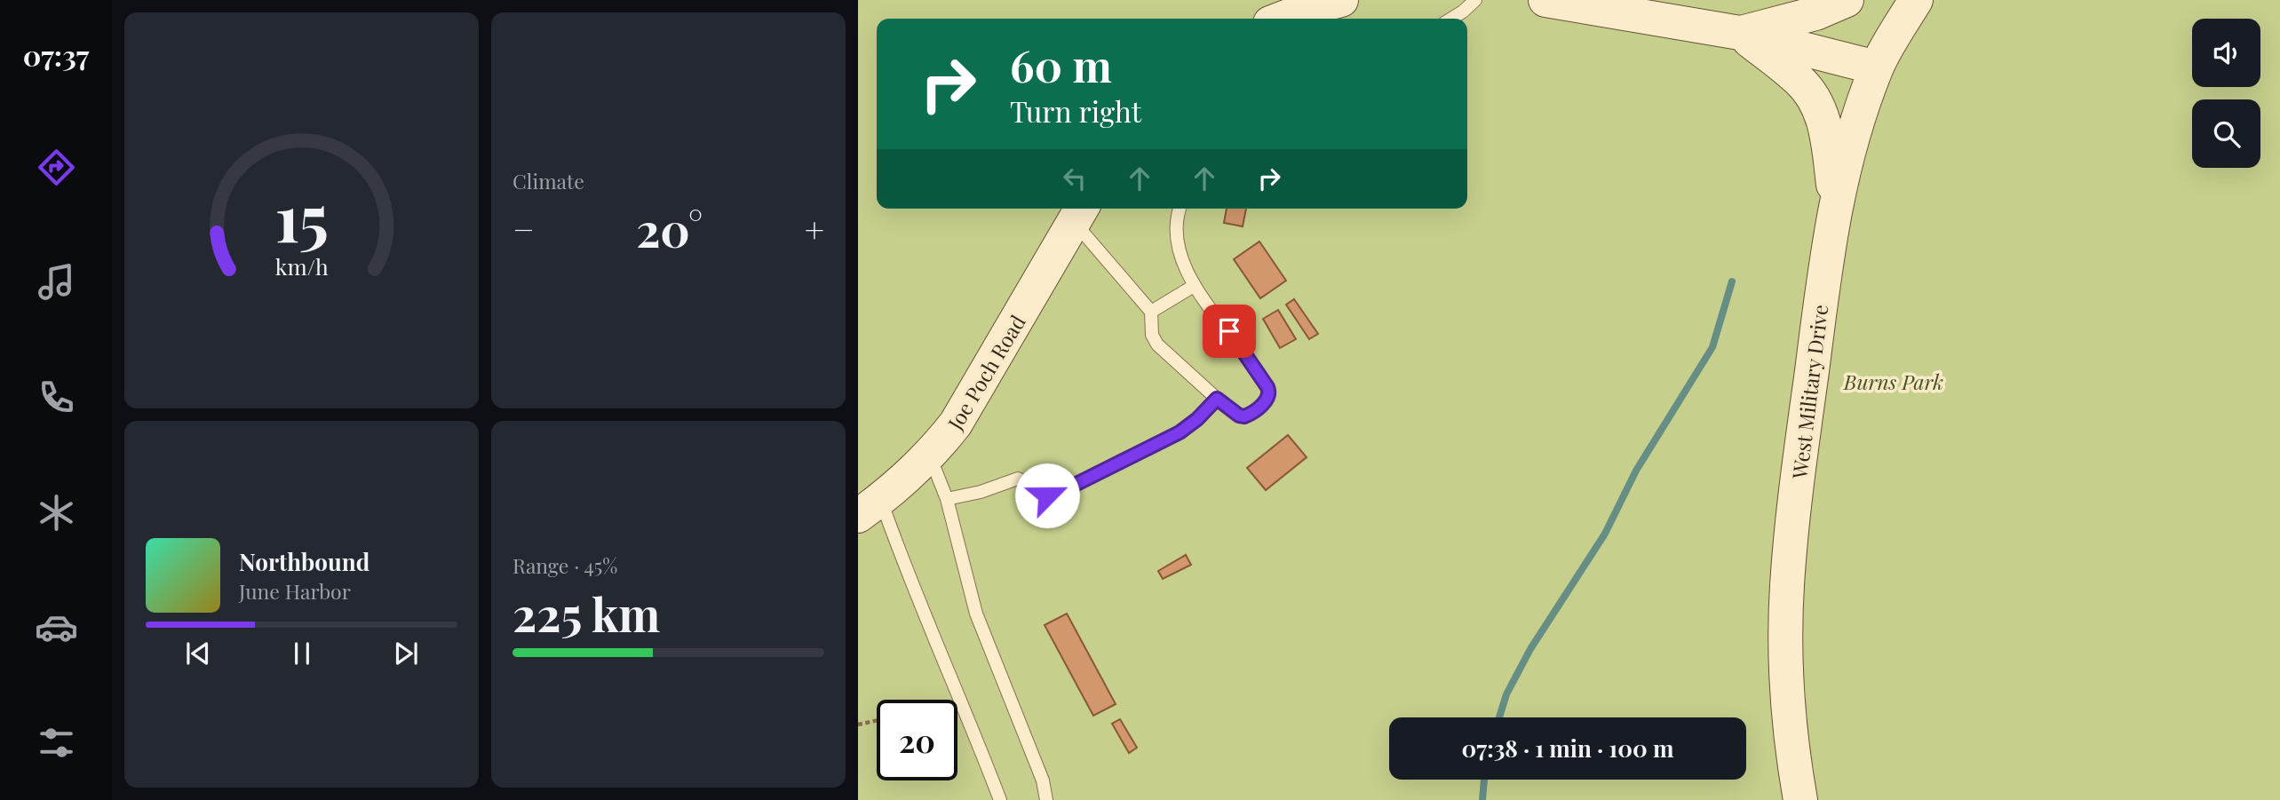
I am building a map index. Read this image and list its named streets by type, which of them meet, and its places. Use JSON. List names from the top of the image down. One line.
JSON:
{"streets":{"street":["Joe Poch Road","West Military Drive"]},"parks":["Burns Park"],"page":{"tabs":"07:37","tile":["Climate",["Range · 45%","225 km"]],"turn":["60 m","Turn right"],"heat":["−","20°","+"],"song":["Northbound","June Harbor"],"limit":"20","trip":"07:38 · 1 min · 100 m","gauge":["15","km/h"]}}
